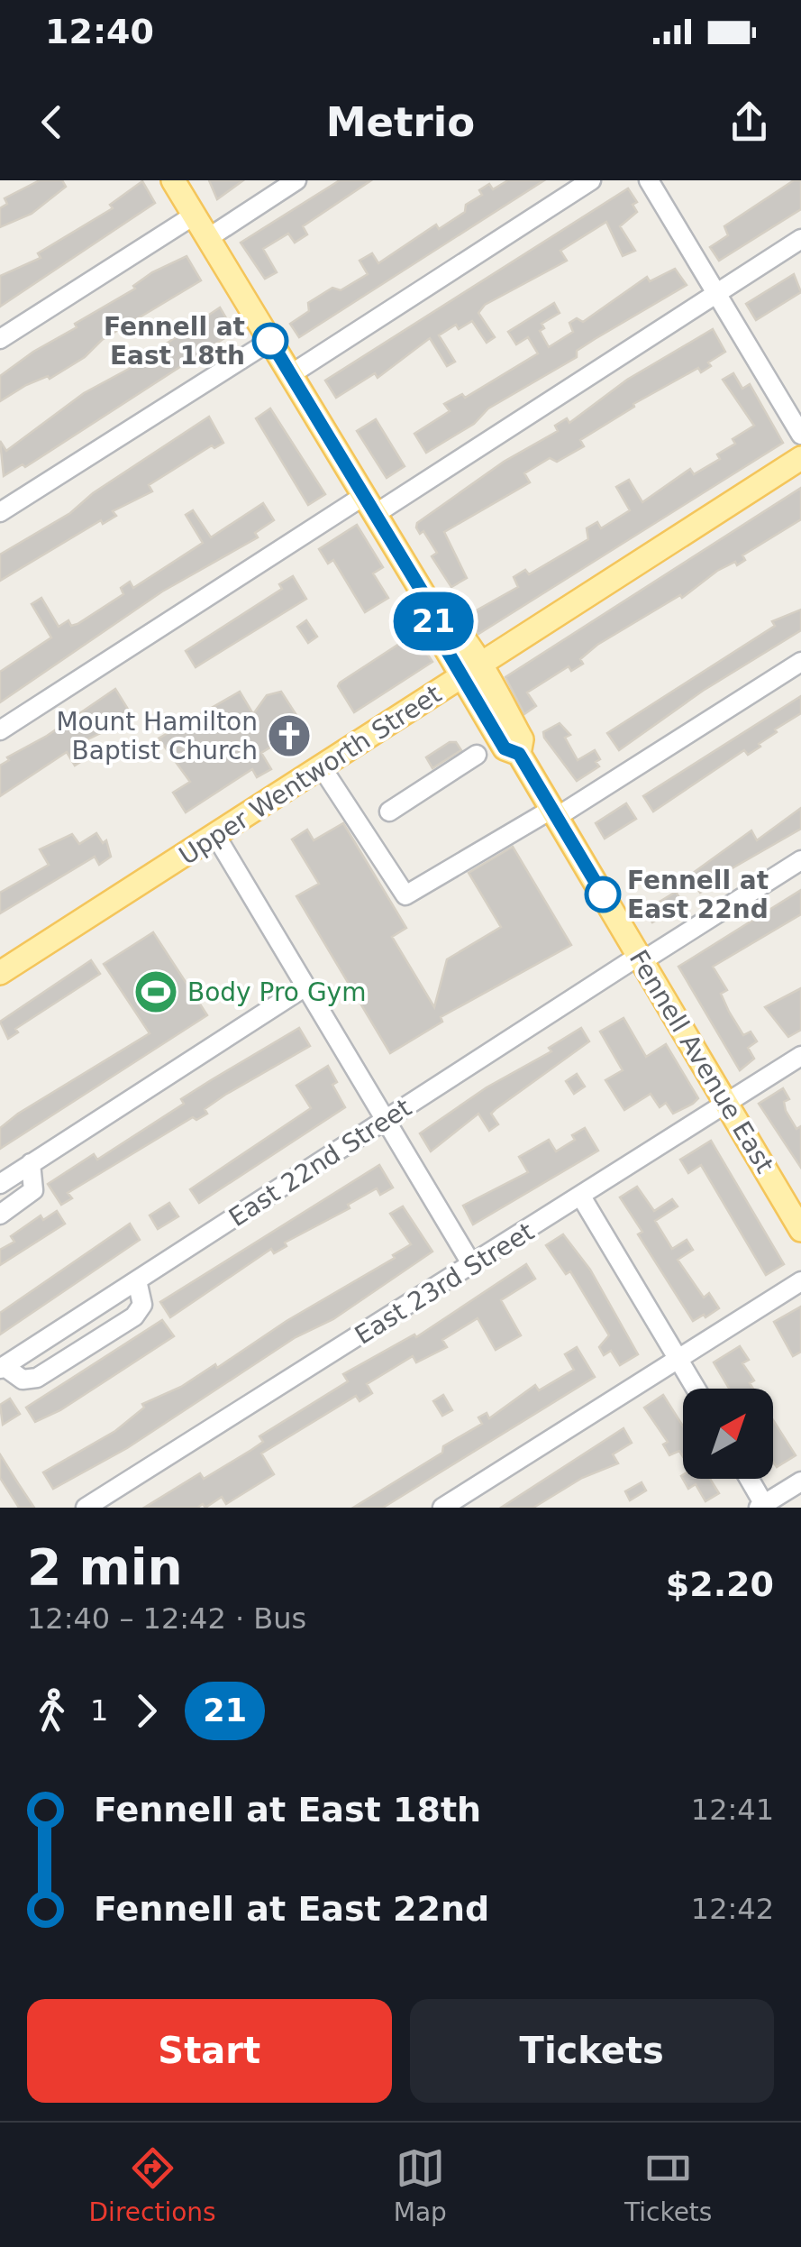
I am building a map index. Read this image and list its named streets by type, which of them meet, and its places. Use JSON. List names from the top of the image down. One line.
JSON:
{"streets":{"main road":["Upper Wentworth Street","Fennell Avenue East"],"street":["East 22nd Street","East 23rd Street"]},"crossings":[["Upper Wentworth Street","Fennell Avenue East"],["Fennell Avenue East","East 22nd Street"],["Fennell Avenue East","East 23rd Street"]],"places":{"other":["Fennell at East 18th","Fennell at East 22nd"],"church":["Mount Hamilton Baptist Church"],"sports":["Body Pro Gym"]},"lines":["bus line 21"],"north":"top right","page":{"status":"12:40","header":"Metrio","on_map":"21","heading":["2 min","12:40 – 12:42 · Bus","$2.20"],"legs":["1","21"],"list":[{"name":"Fennell at East 18th","value":"12:41"},{"name":"Fennell at East 22nd","value":"12:42"}],"buttons":["Start","Tickets"],"tabs":["Directions","Map","Tickets"]}}
